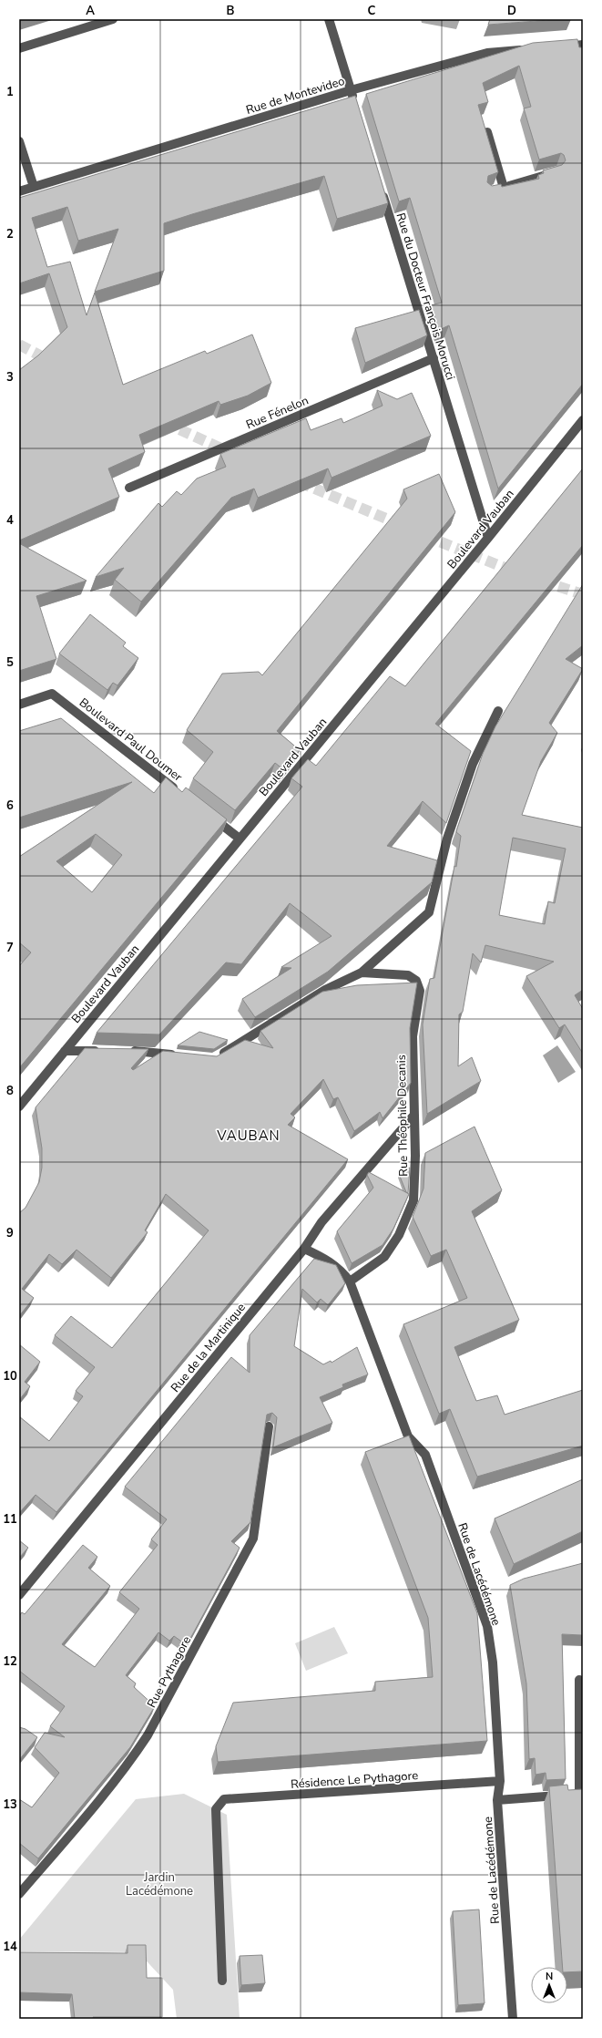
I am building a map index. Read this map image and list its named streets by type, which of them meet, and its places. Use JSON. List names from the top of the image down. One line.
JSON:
{"streets":{"street":["Rue de Montevideo","Rue du Docteur François Morucci","Rue Fénelon","Boulevard Vauban","Boulevard Paul Doumer","Rue Théophile Decanis","Rue de la Martinique","Rue de Lacédémone","Rue Pythagore","Résidence Le Pythagore"]},"crossings":[["Rue du Docteur François Morucci","Rue Fénelon"],["Rue du Docteur François Morucci","Boulevard Vauban"],["Rue Théophile Decanis","Rue de la Martinique"],["Rue Théophile Decanis","Rue de Lacédémone"],["Rue de la Martinique","Rue de Lacédémone"],["Rue de Lacédémone","Résidence Le Pythagore"]],"districts":["VAUBAN"],"parks":["Jardin Lacédémone"],"north":"top","grid":{"columns":["A","B","C","D"],"rows":["1","2","3","4","5","6","7","8","9","10","11","12","13","14"]}}
